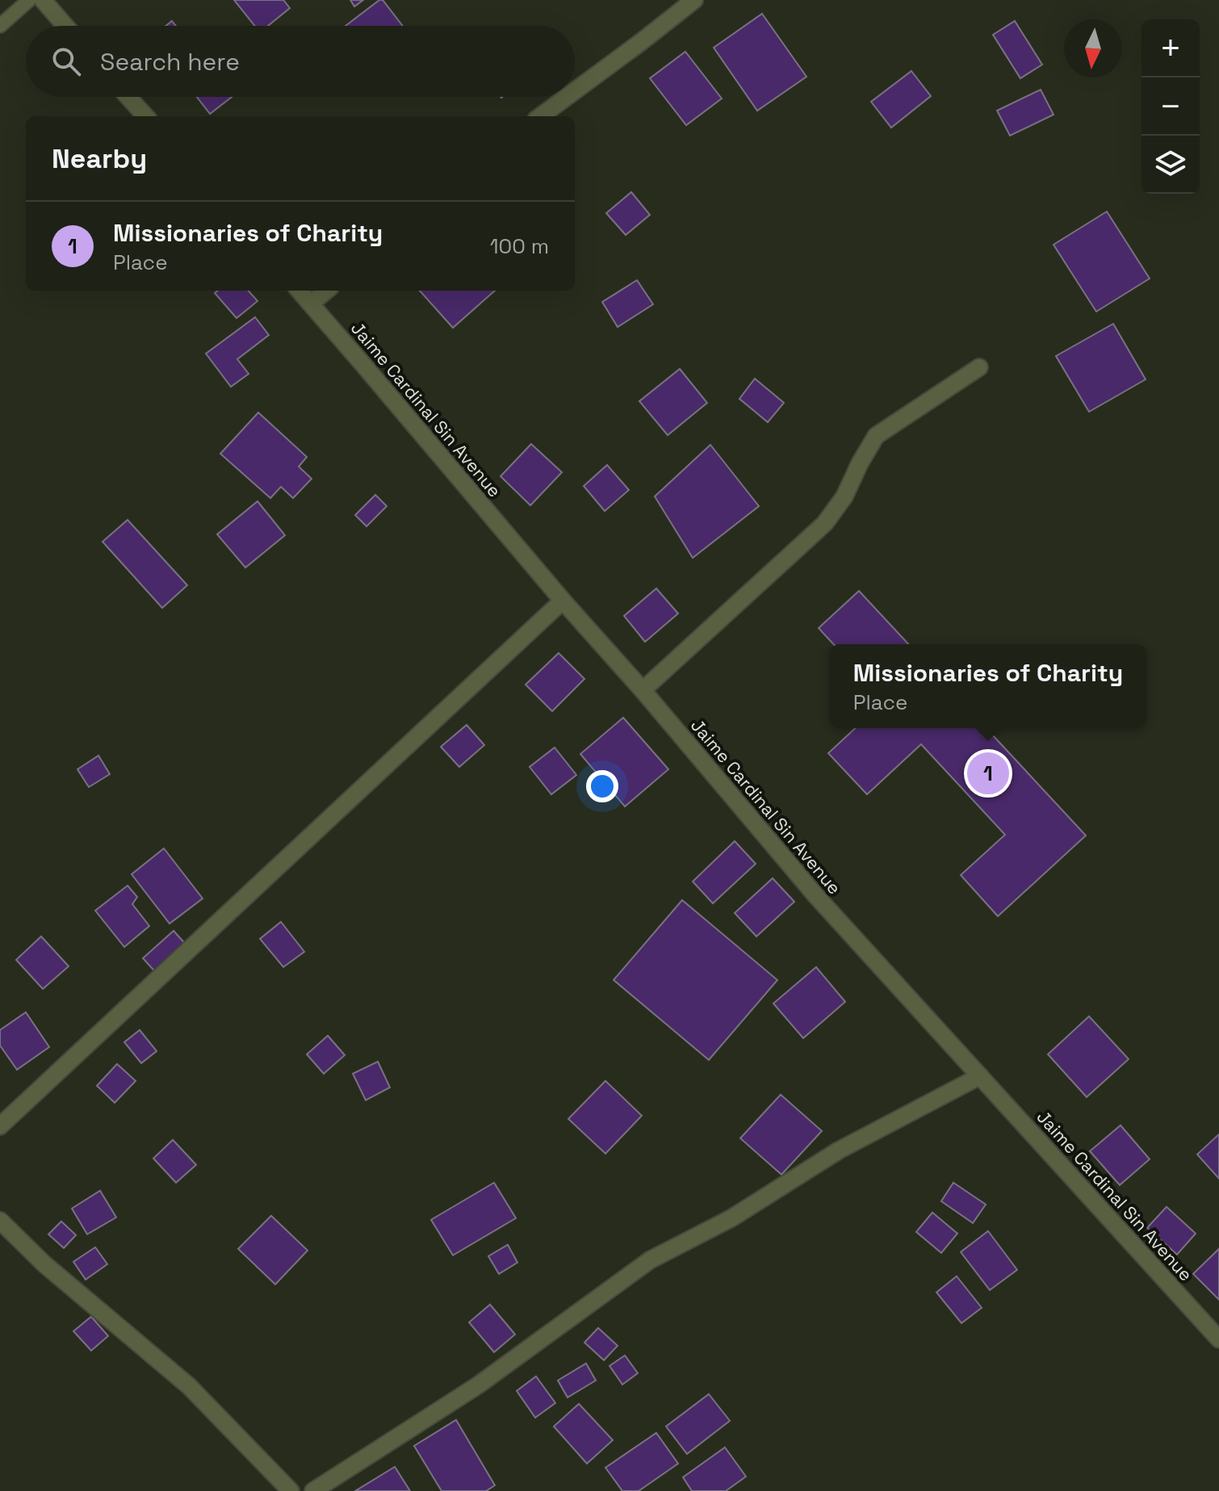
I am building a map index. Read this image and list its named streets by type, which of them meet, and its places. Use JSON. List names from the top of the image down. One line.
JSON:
{"streets":{"street":["Jaime Cardinal Sin Avenue"]},"north":"bottom","page":{"map_buttons":["+","−"],"search":"Search here","heading":"Nearby","list":[{"mark":"1","name":"Missionaries of Charity","note":"Place","value":"100 m"}],"popup":["Missionaries of Charity","Place"],"pins":"1"}}
